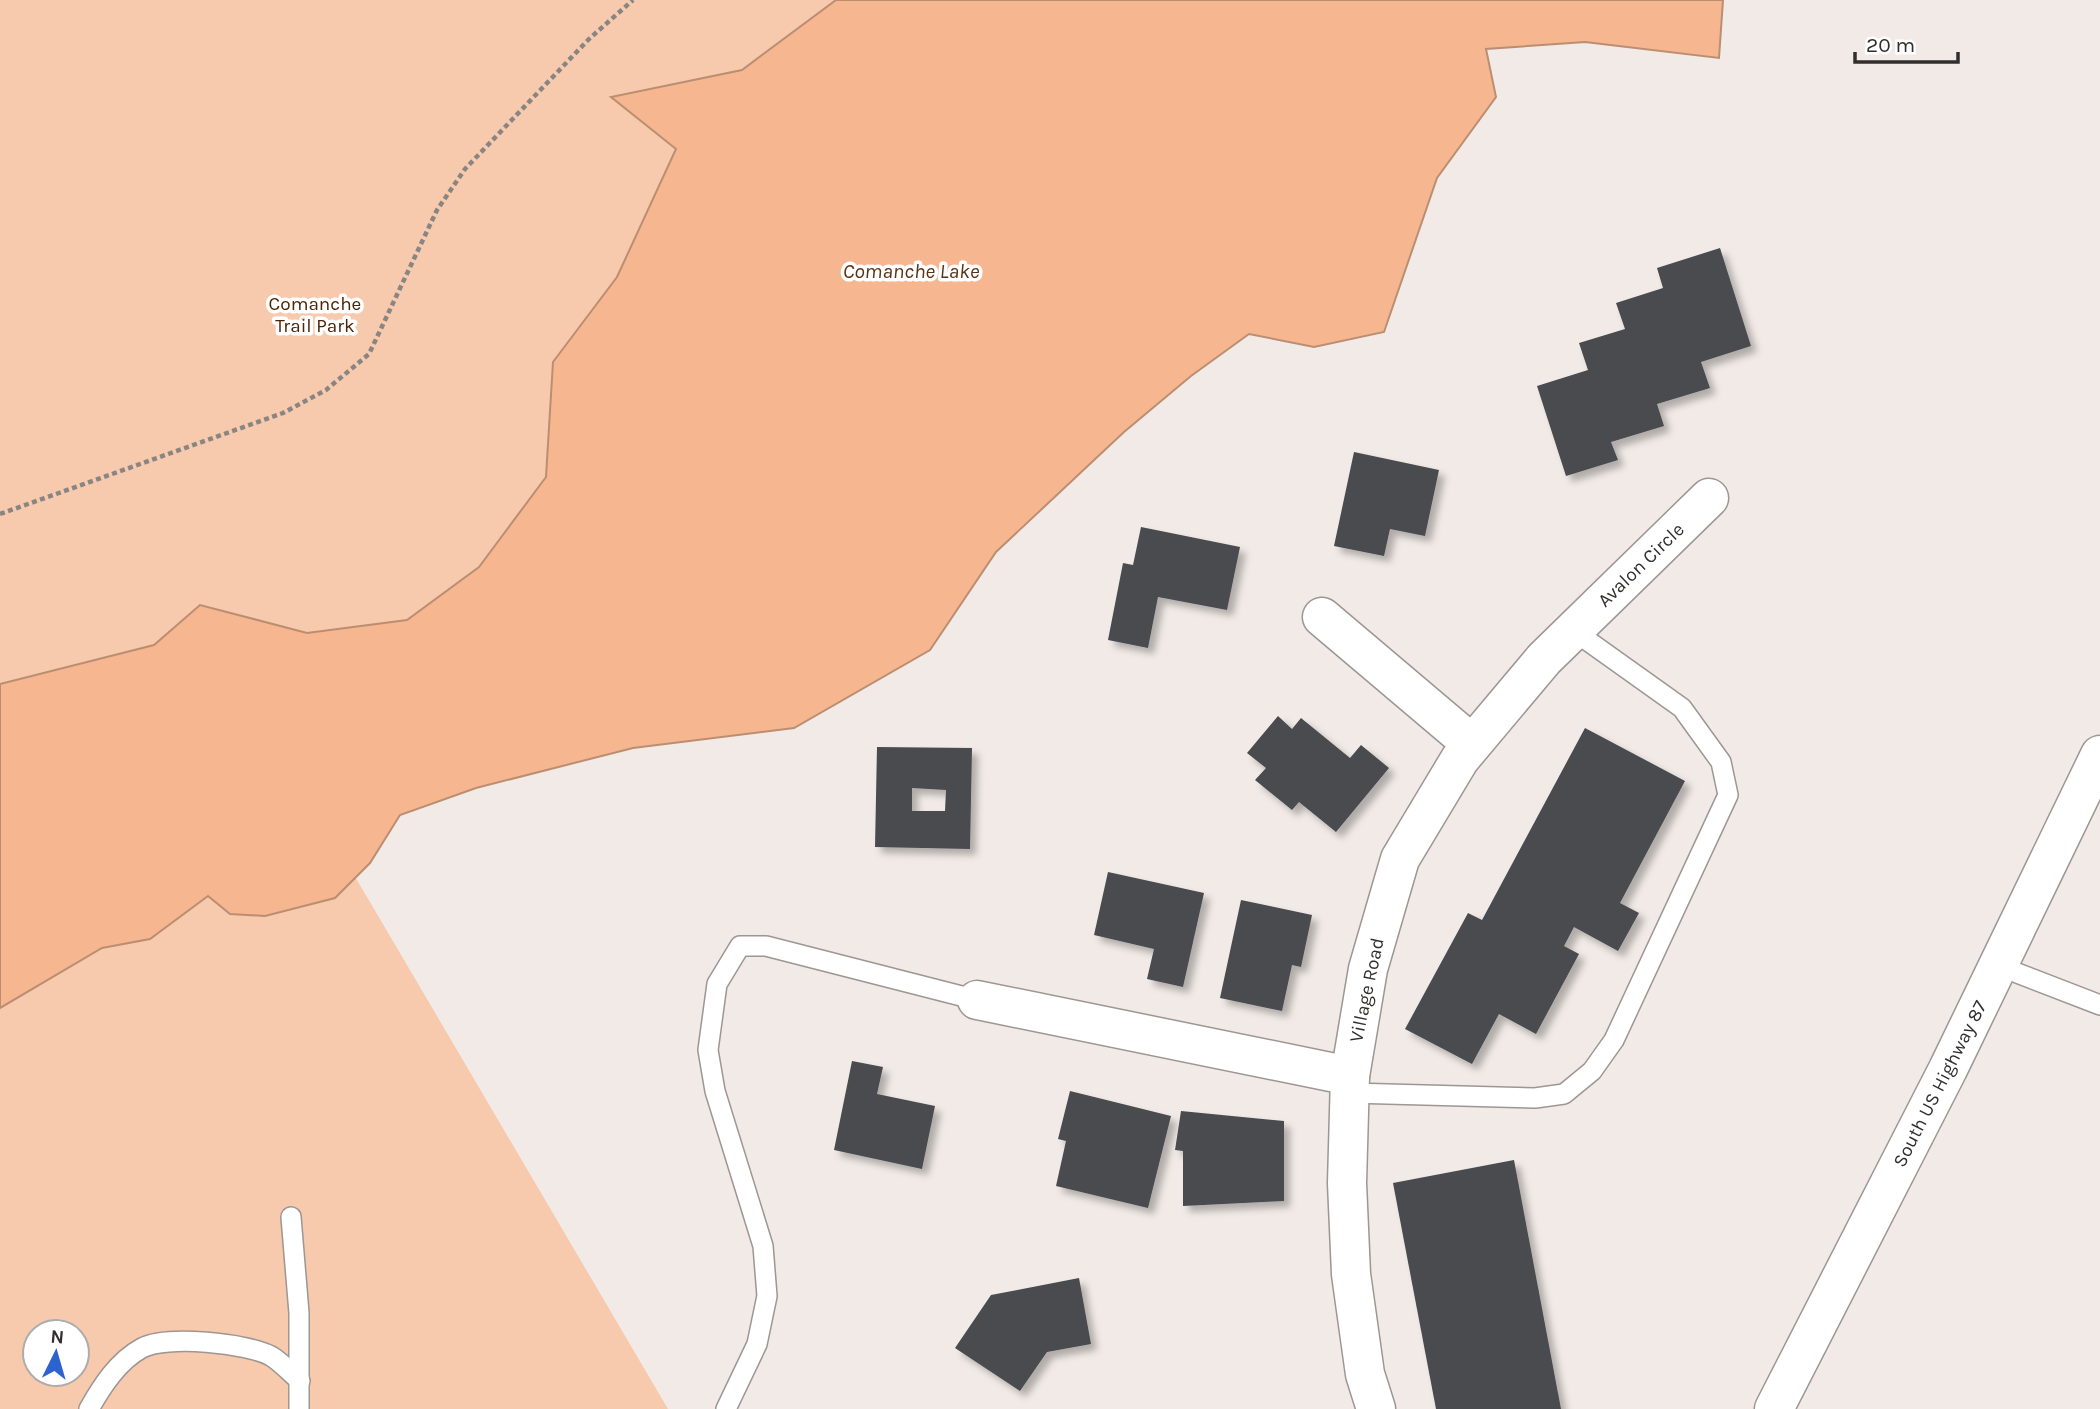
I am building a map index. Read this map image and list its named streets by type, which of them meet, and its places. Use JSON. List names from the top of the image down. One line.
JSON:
{"streets":{"street":["Avalon Circle","Village Road","South US Highway 87"]},"crossings":[["Avalon Circle","Village Road"]],"water":["Comanche Lake"],"parks":["Comanche Trail Park"],"scale_bar":"20 m","north":"top"}
